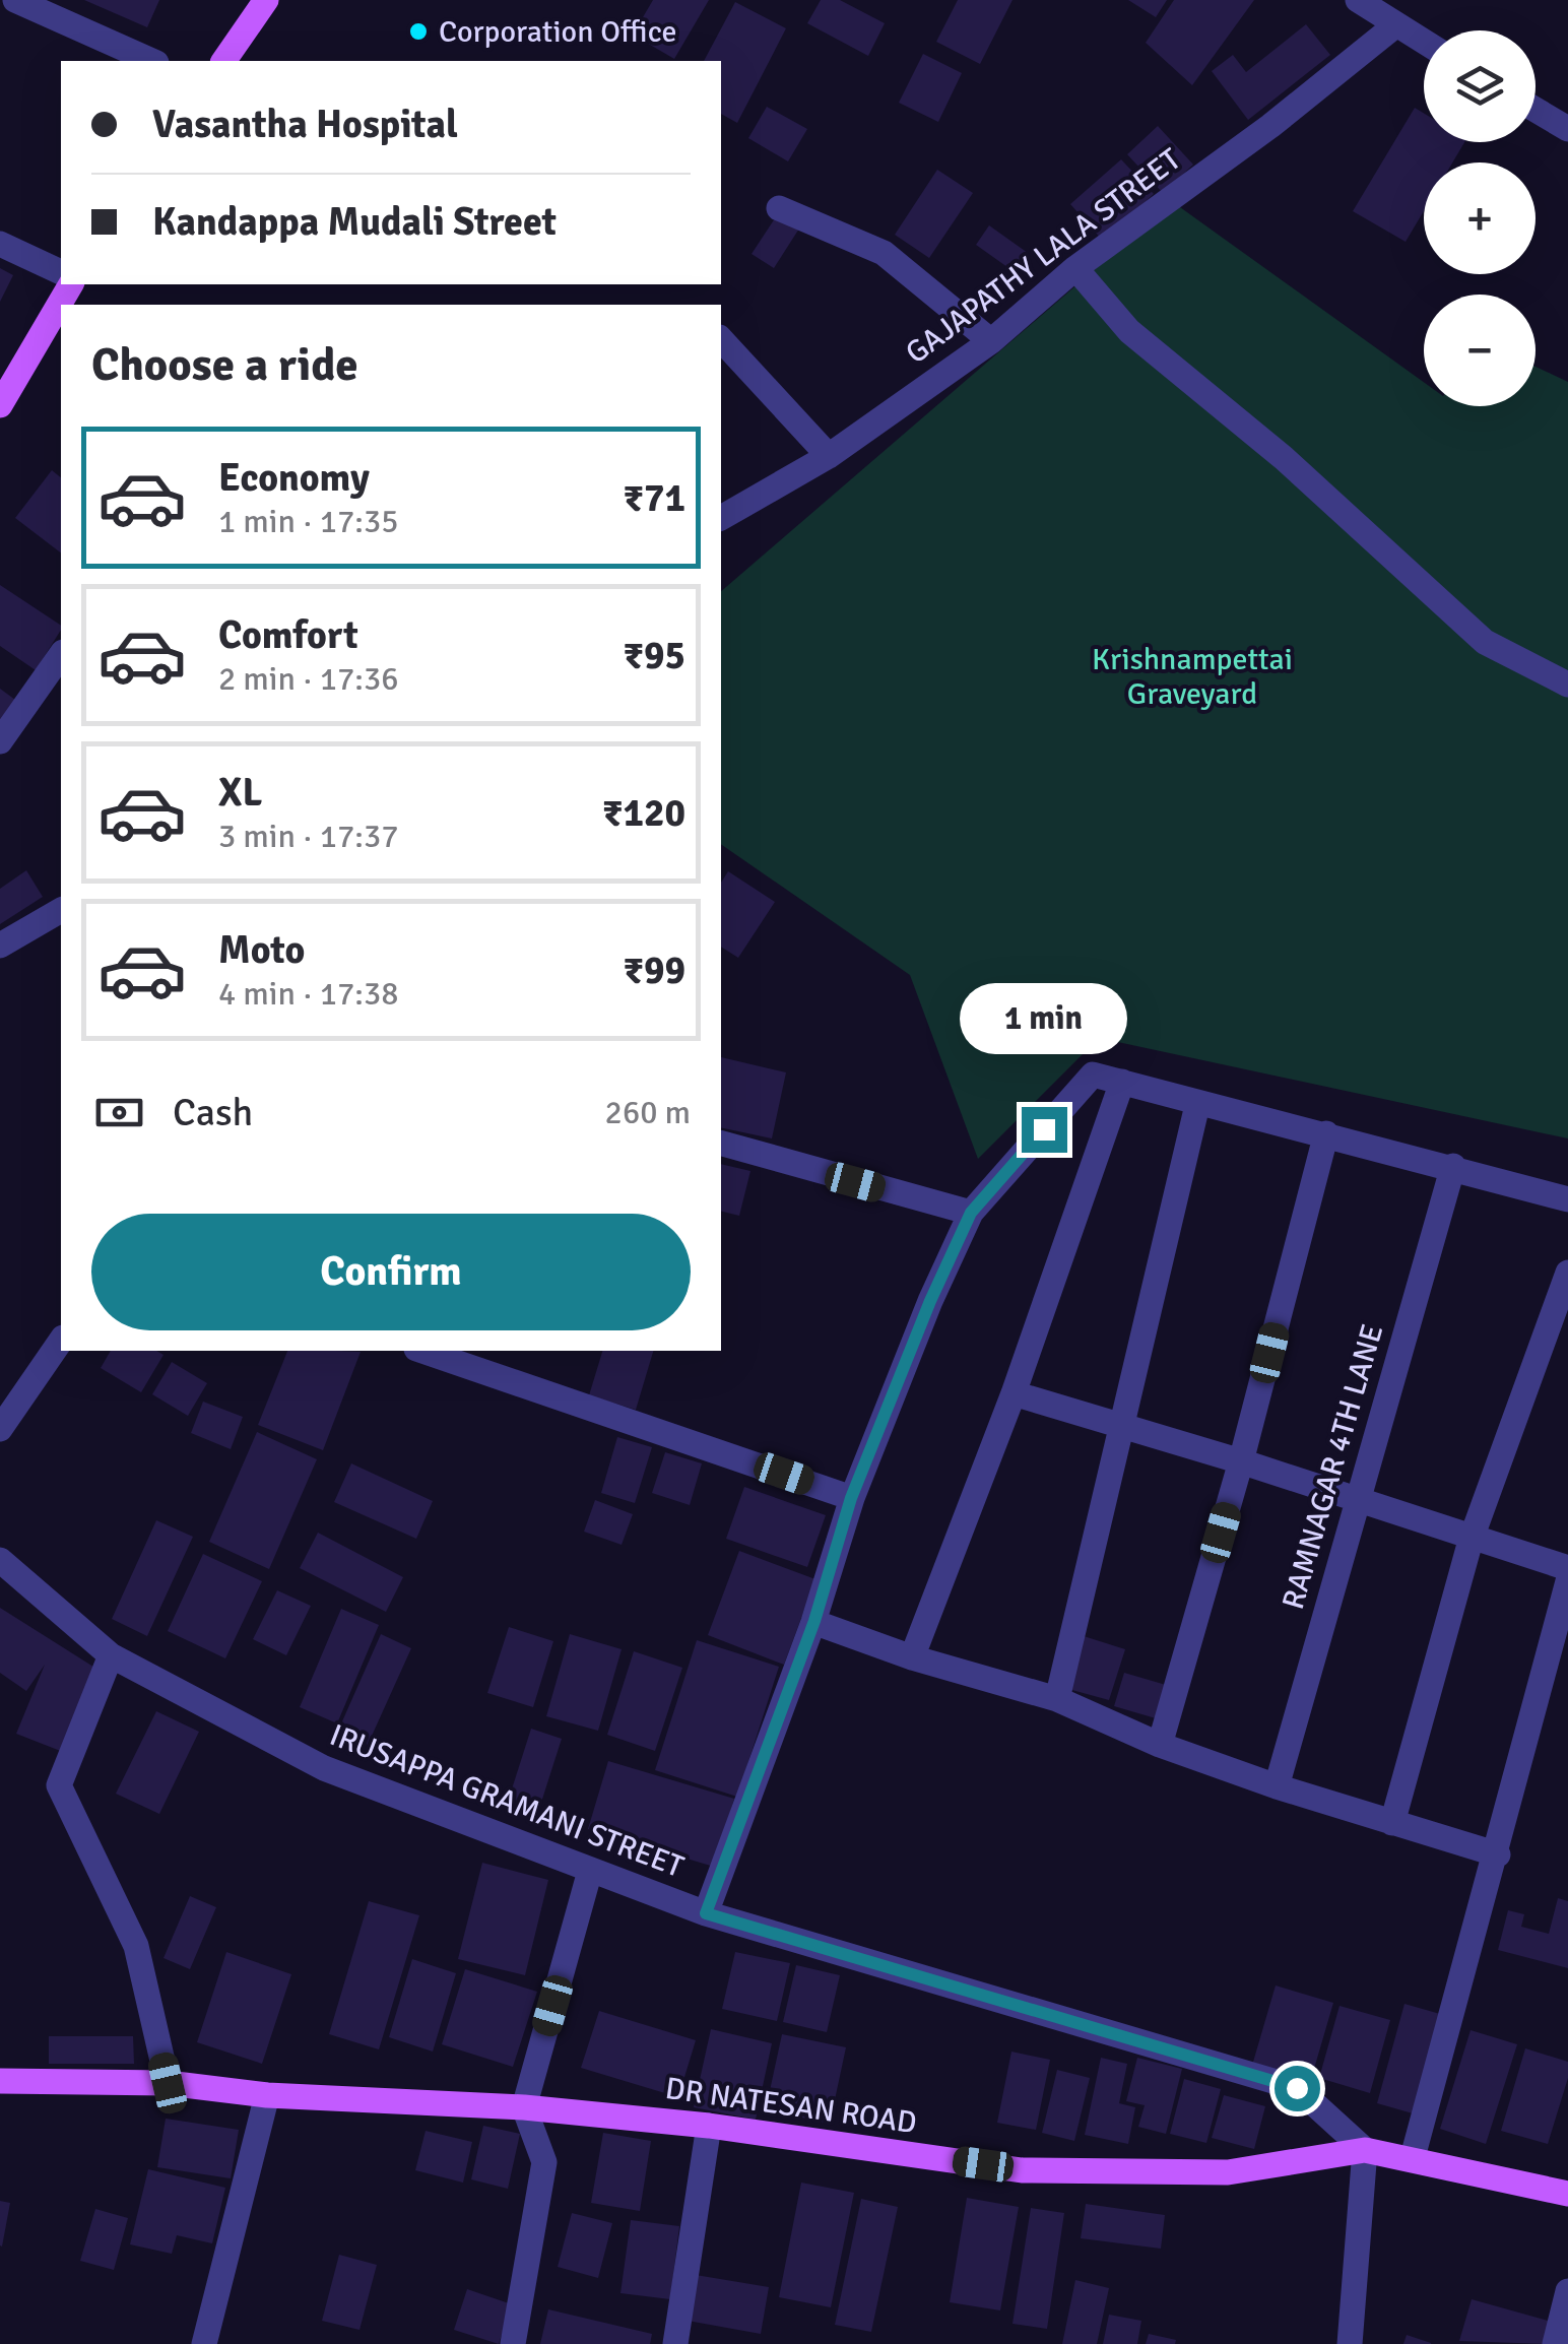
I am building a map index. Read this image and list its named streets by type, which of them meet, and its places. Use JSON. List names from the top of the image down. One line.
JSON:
{"streets":{"main road":["DR NATESAN ROAD"],"street":["GAJAPATHY LALA STREET","RAMNAGAR 4TH LANE","IRUSAPPA GRAMANI STREET"]},"crossings":[["IRUSAPPA GRAMANI STREET","DR NATESAN ROAD"]],"parks":["Krishnampettai Graveyard"],"places":["Corporation Office"],"page":{"map_buttons":["+","−"],"banner":["Vasantha Hospital","Kandappa Mudali Street"],"heading":"Choose a ride","list":[{"name":"Economy","note":"1 min · 17:35","value":"₹71"},{"name":"Comfort","note":"2 min · 17:36","value":"₹95"},{"name":"XL","note":"3 min · 17:37","value":"₹120"},{"name":"Moto","note":"4 min · 17:38","value":"₹99"}],"bubble":"1 min","pay":["Cash","260 m"],"buttons":"Confirm"}}
